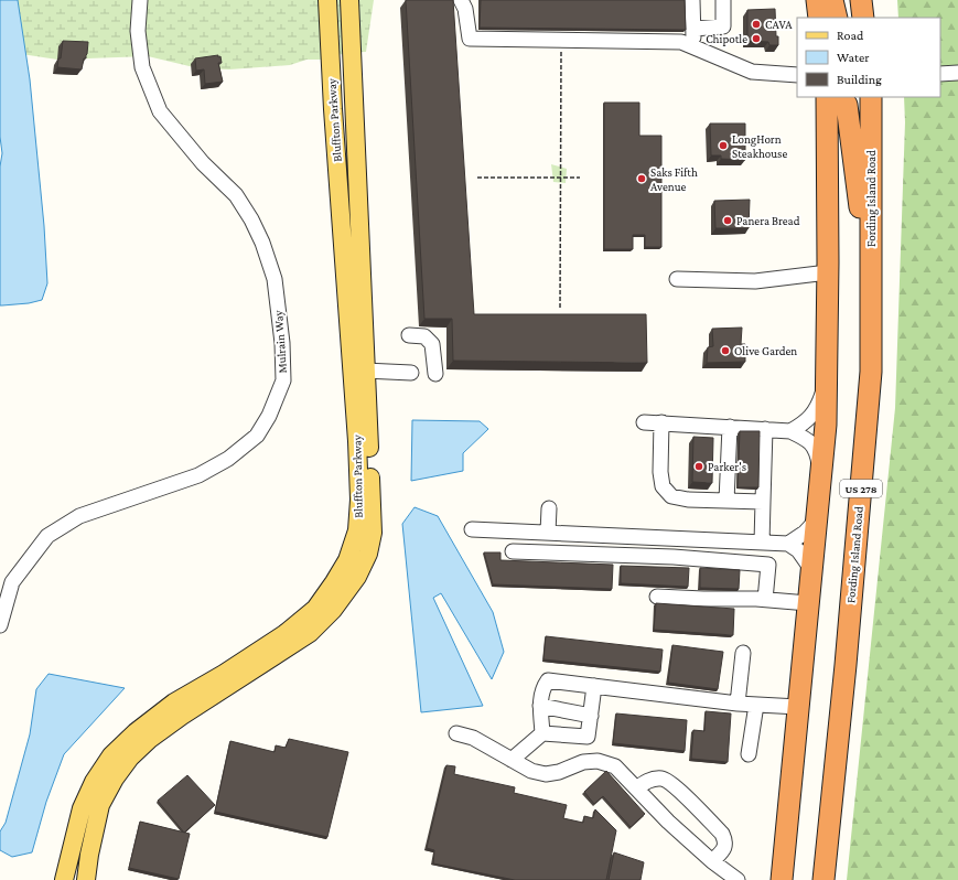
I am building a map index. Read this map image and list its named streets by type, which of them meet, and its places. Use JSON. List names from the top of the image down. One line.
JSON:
{"streets":{"highway":["Fording Island Road","US 278"],"main road":["Bluffton Parkway"],"street":["Mulrain Way"]},"places":["CAVA","Chipotle","LongHorn Steakhouse","Saks Fifth Avenue","Panera Bread","Olive Garden","Parker's"],"legend":["Road","Water","Building"]}
